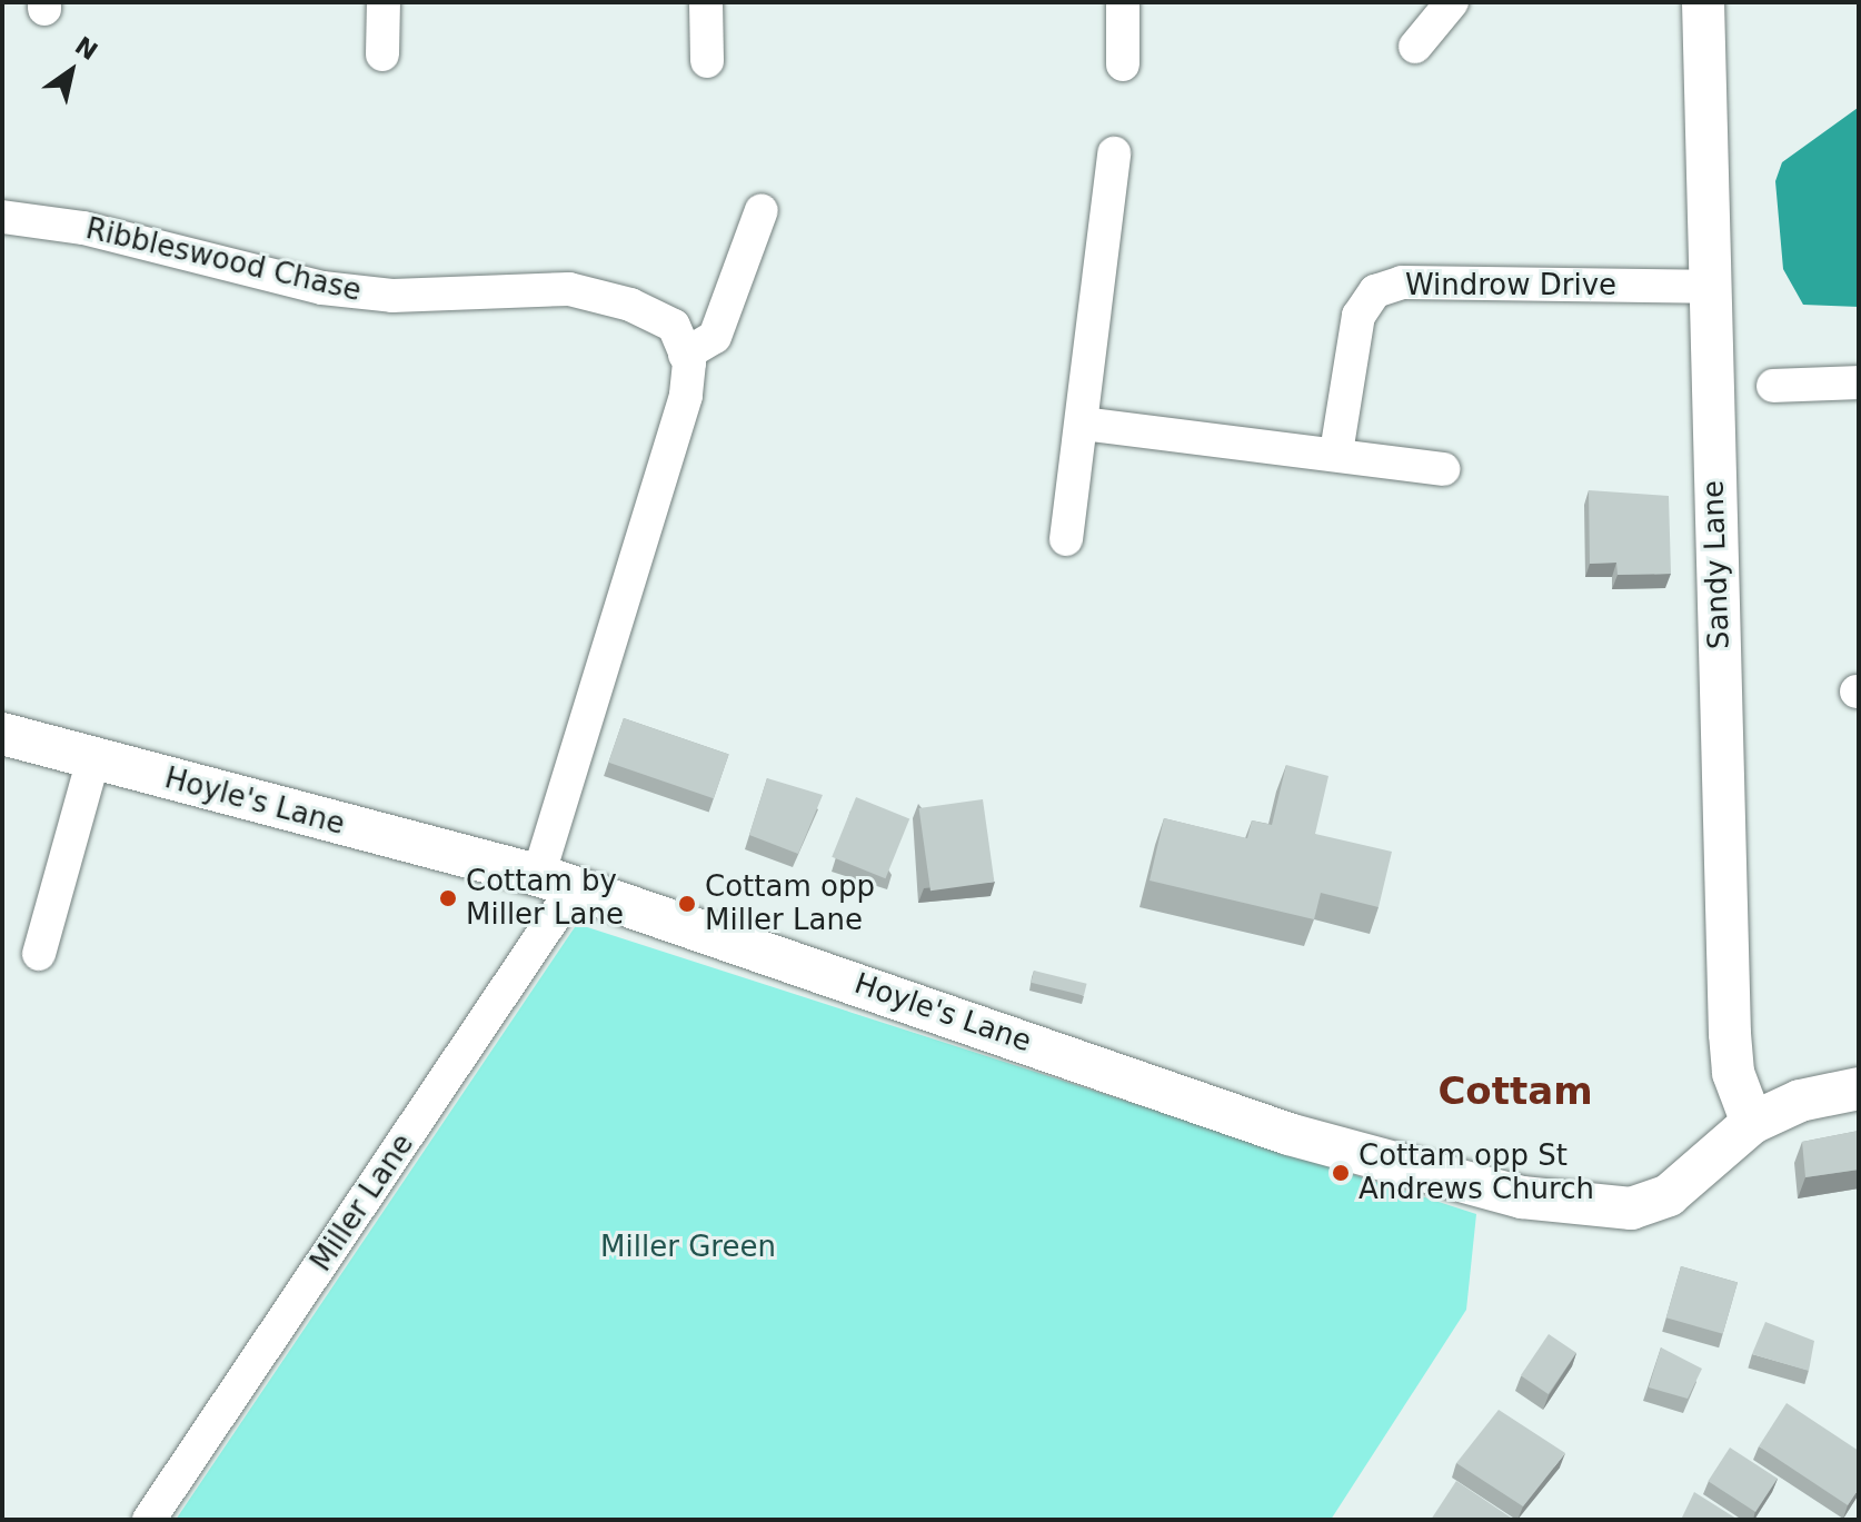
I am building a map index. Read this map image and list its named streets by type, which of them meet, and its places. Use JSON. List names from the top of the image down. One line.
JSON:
{"streets":{"street":["Ribbleswood Chase","Windrow Drive","Sandy Lane","Hoyle's Lane","Miller Lane"]},"crossings":[["Windrow Drive","Sandy Lane"],["Sandy Lane","Hoyle's Lane"],["Hoyle's Lane","Miller Lane"]],"districts":["Cottam"],"parks":["Miller Green"],"places":["Cottam by Miller Lane","Cottam opp Miller Lane","Cottam opp St Andrews Church"],"north":"top right"}
